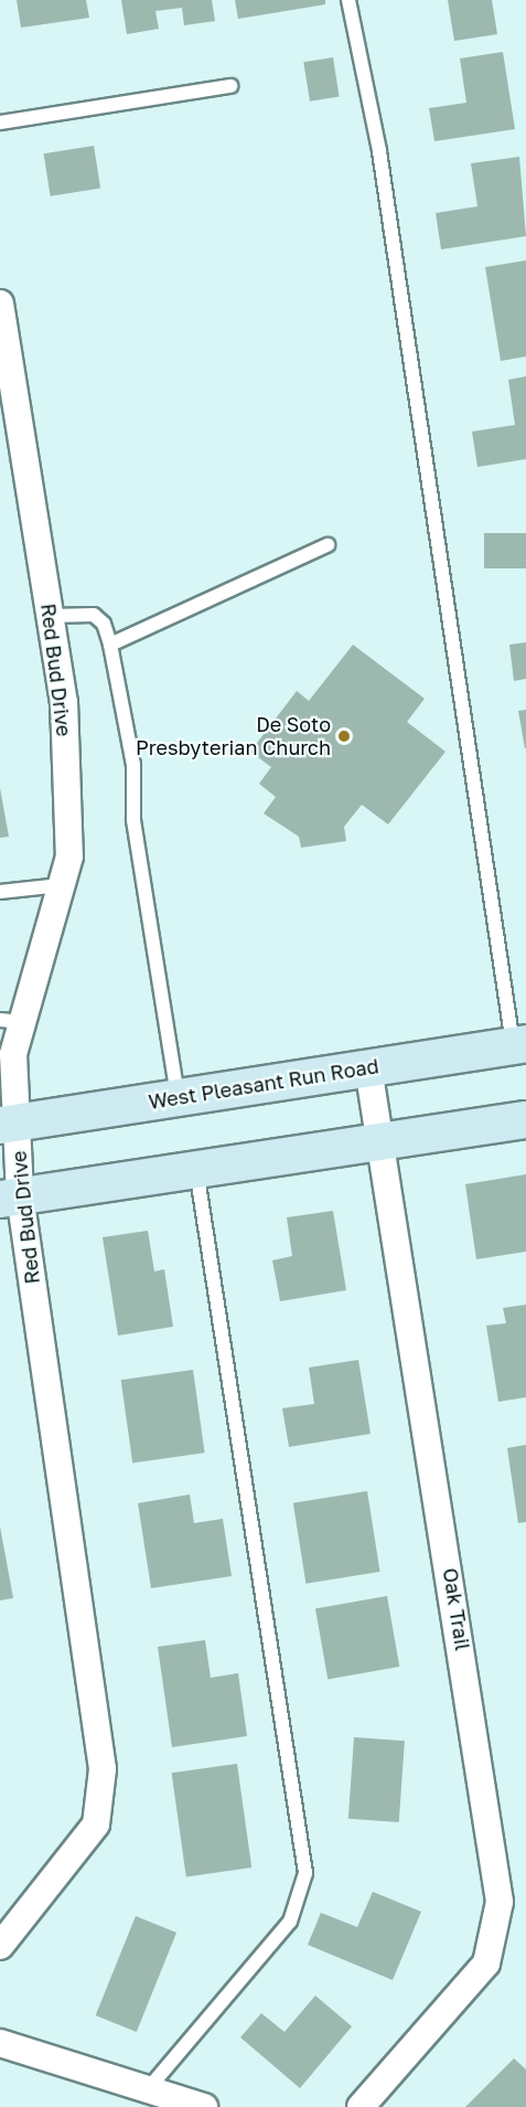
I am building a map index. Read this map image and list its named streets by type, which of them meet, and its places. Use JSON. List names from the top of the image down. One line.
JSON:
{"streets":{"main road":["West Pleasant Run Road"],"street":["Red Bud Drive","Oak Trail"]},"crossings":[["Red Bud Drive","West Pleasant Run Road"],["West Pleasant Run Road","Oak Trail"]],"places":["De Soto Presbyterian Church"]}
